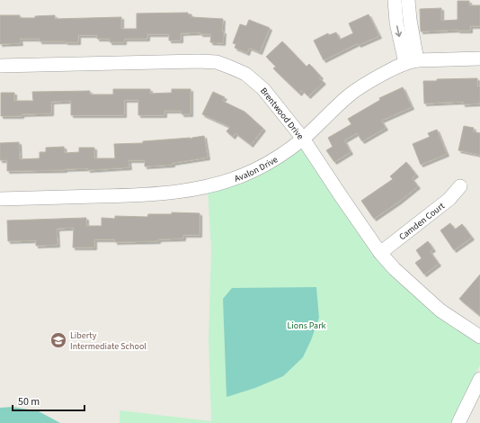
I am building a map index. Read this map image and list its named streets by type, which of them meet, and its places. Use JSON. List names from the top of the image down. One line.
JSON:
{"streets":{"street":["Brentwood Drive","Avalon Drive","Camden Court"]},"crossings":[["Brentwood Drive","Avalon Drive"],["Brentwood Drive","Camden Court"]],"parks":["Lions Park"],"places":{"school or university":["Liberty Intermediate School"]},"scale_bar":"50 m"}
